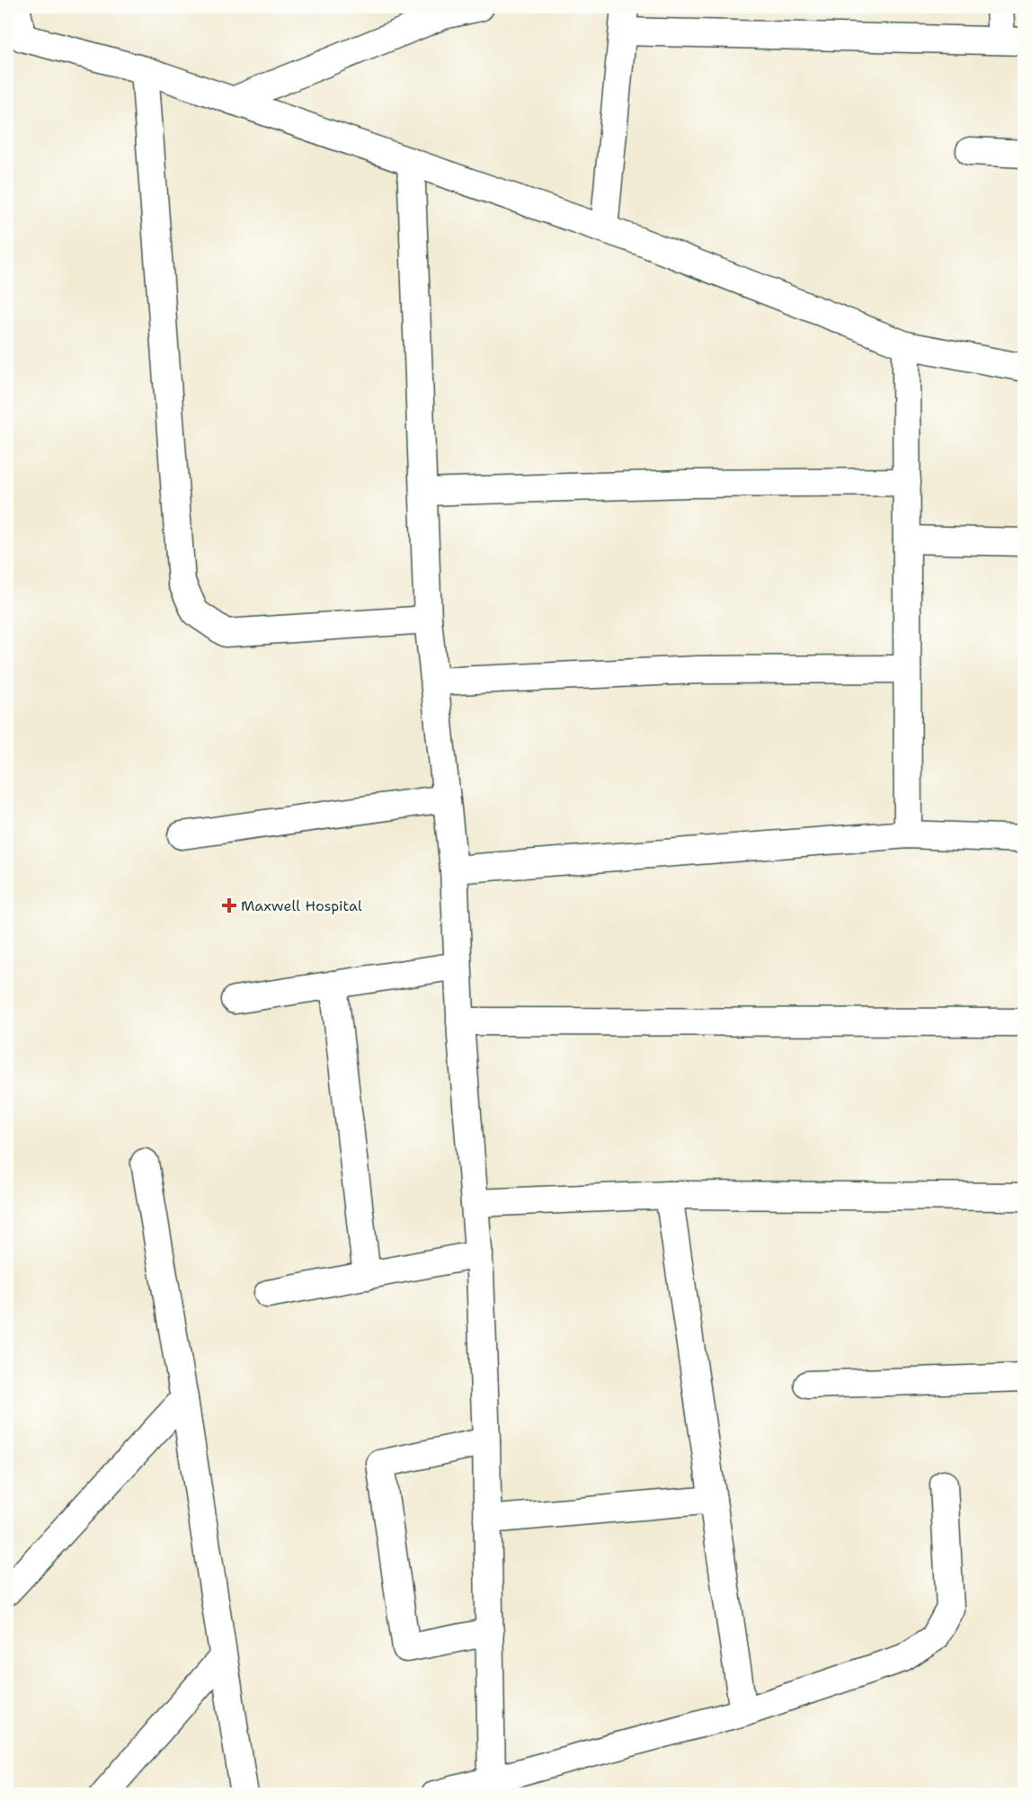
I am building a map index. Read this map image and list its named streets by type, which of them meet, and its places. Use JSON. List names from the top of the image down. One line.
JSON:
{"places":{"health":["Maxwell Hospital"]}}
